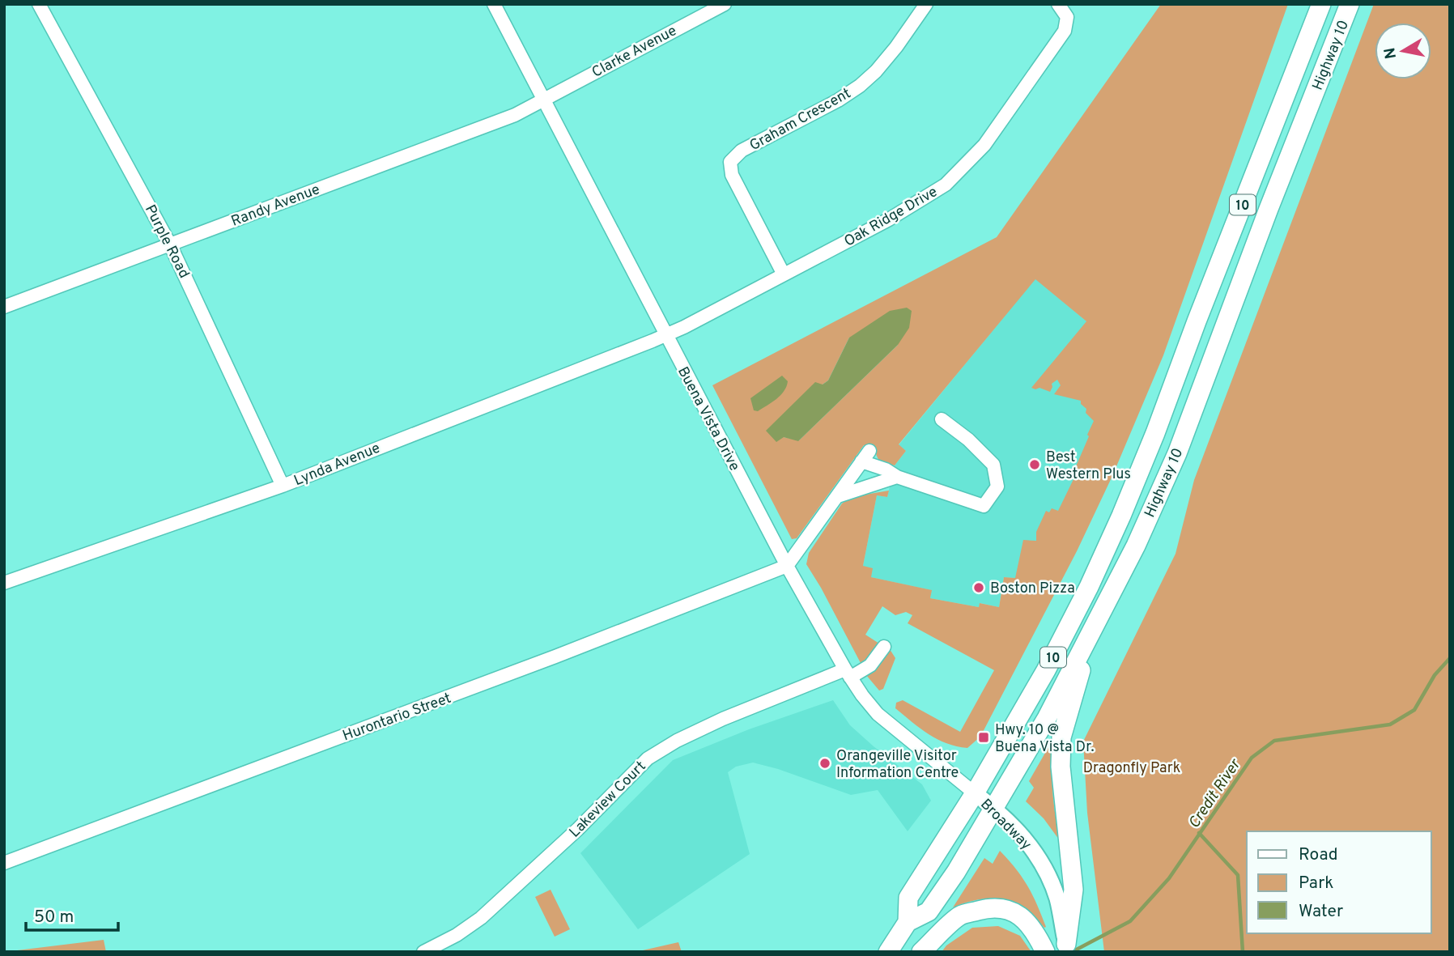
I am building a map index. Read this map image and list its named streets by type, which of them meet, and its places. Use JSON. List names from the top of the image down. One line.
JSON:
{"streets":{"highway":["Highway 10","10"],"main road":["Broadway"],"street":["Clarke Avenue","Graham Crescent","Randy Avenue","Oak Ridge Drive","Purple Road","Buena Vista Drive","Lynda Avenue","Hurontario Street","Lakeview Court"]},"crossings":[["Clarke Avenue","Randy Avenue"],["Clarke Avenue","Buena Vista Drive"],["Highway 10","Buena Vista Drive"],["Highway 10","Broadway"],["Graham Crescent","Oak Ridge Drive"],["Randy Avenue","Purple Road"],["Randy Avenue","Buena Vista Drive"],["Oak Ridge Drive","Buena Vista Drive"],["Oak Ridge Drive","Lynda Avenue"],["Purple Road","Lynda Avenue"],["Buena Vista Drive","Lynda Avenue"],["Buena Vista Drive","Hurontario Street"],["Buena Vista Drive","Lakeview Court"],["Buena Vista Drive","Broadway"]],"water":["Credit River"],"parks":["Dragonfly Park"],"places":{"other":["Best Western Plus","Boston Pizza","Orangeville Visitor Information Centre"],"transit":["Hwy. 10 @ Buena Vista Dr."]},"legend":["Road","Park","Water"],"scale_bar":"50 m","north":"left"}
